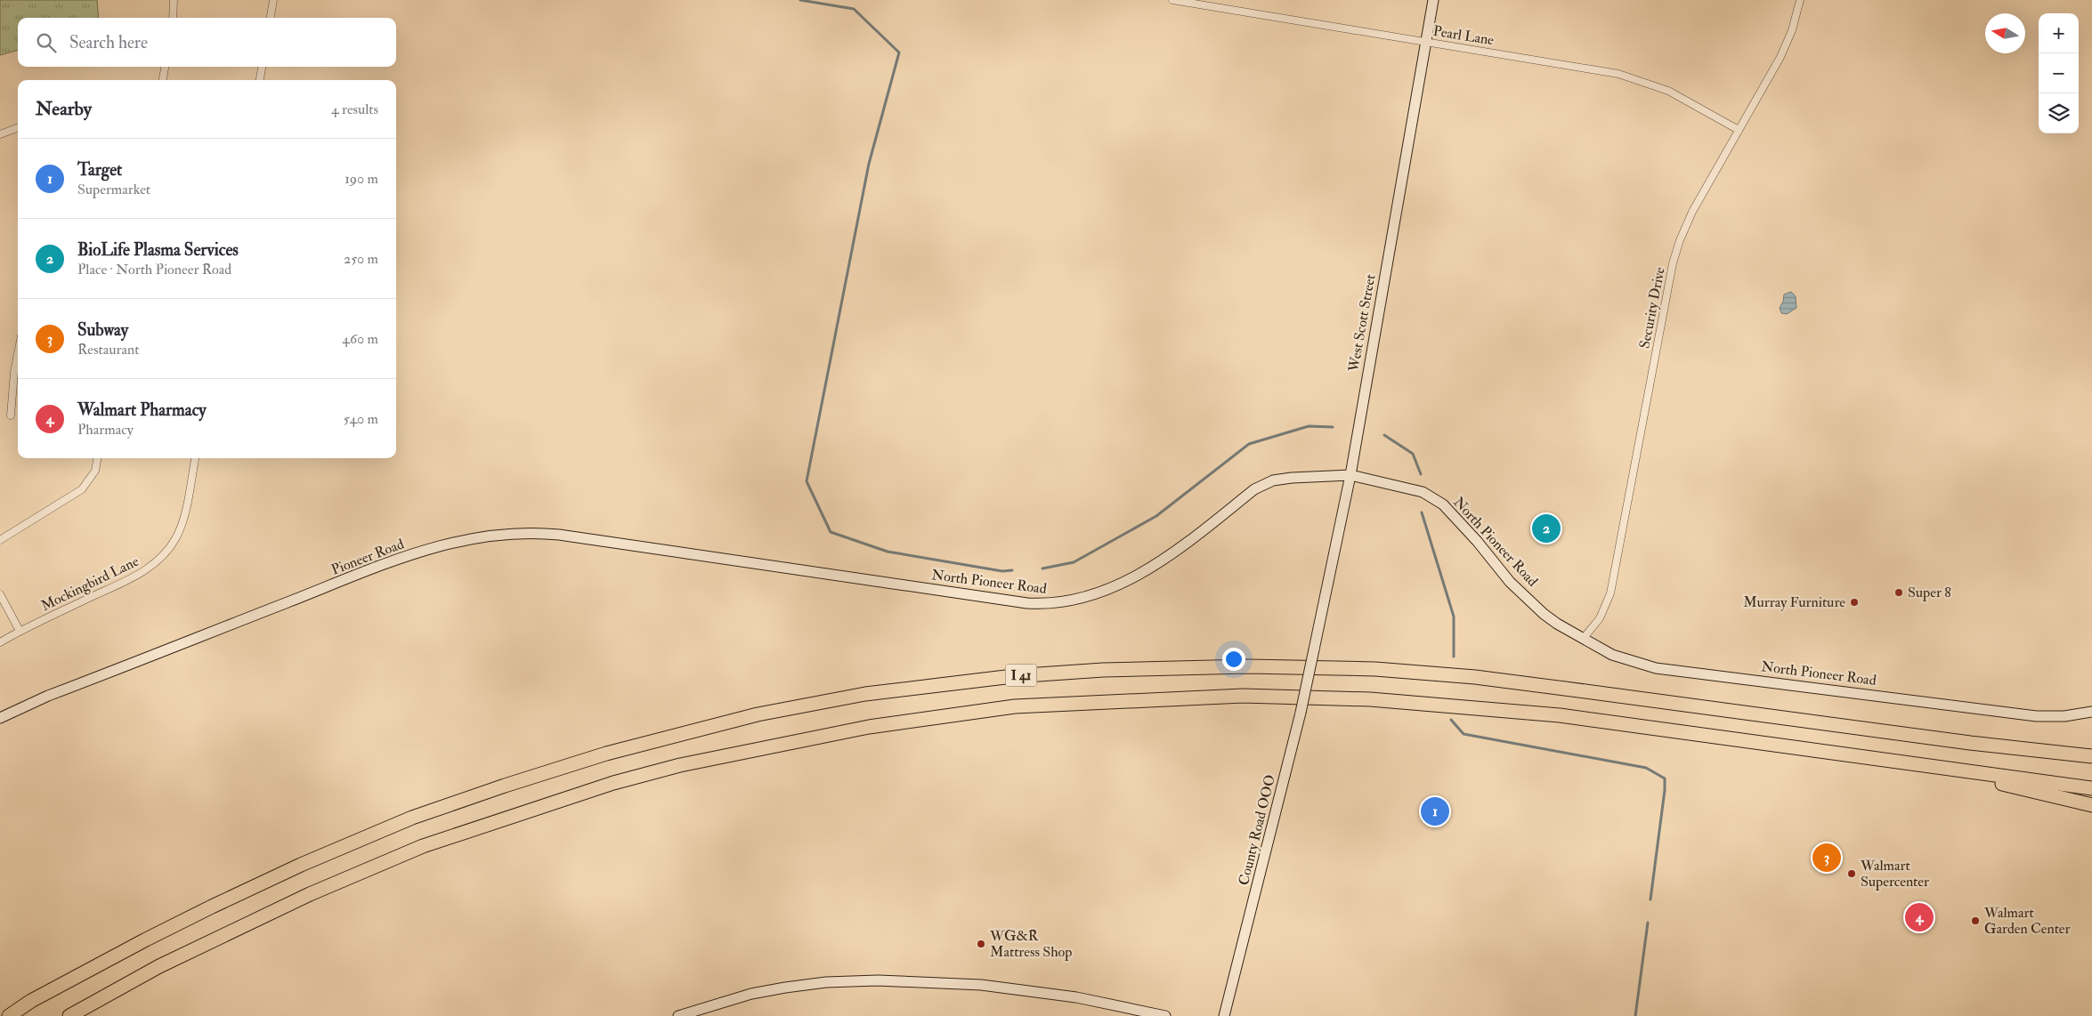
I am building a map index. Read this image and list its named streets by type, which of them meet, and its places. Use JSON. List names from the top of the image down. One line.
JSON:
{"streets":{"highway":["I 41"],"main road":["West Scott Street","North Pioneer Road","Pioneer Road","County Road OOO"],"street":["Pearl Lane","Security Drive","Mockingbird Lane"]},"crossings":[["Pearl Lane","Security Drive"],["Pearl Lane","West Scott Street"],["Security Drive","North Pioneer Road"],["West Scott Street","North Pioneer Road"],["West Scott Street","County Road OOO"],["North Pioneer Road","Pioneer Road"]],"places":["Super 8","Murray Furniture","Walmart Supercenter","Walmart Garden Center","WG&R Mattress Shop"],"north":"left","page":{"map_buttons":["+","−"],"search":"Search here","heading":["Nearby","4 results"],"list":[{"mark":"1","name":"Target","note":"Supermarket","value":"190 m"},{"mark":"2","name":"BioLife Plasma Services","note":"Place · North Pioneer Road","value":"250 m"},{"mark":"3","name":"Subway","note":"Restaurant","value":"460 m"},{"mark":"4","name":"Walmart Pharmacy","note":"Pharmacy","value":"540 m"}],"pins":["2","1","3","4"]}}
